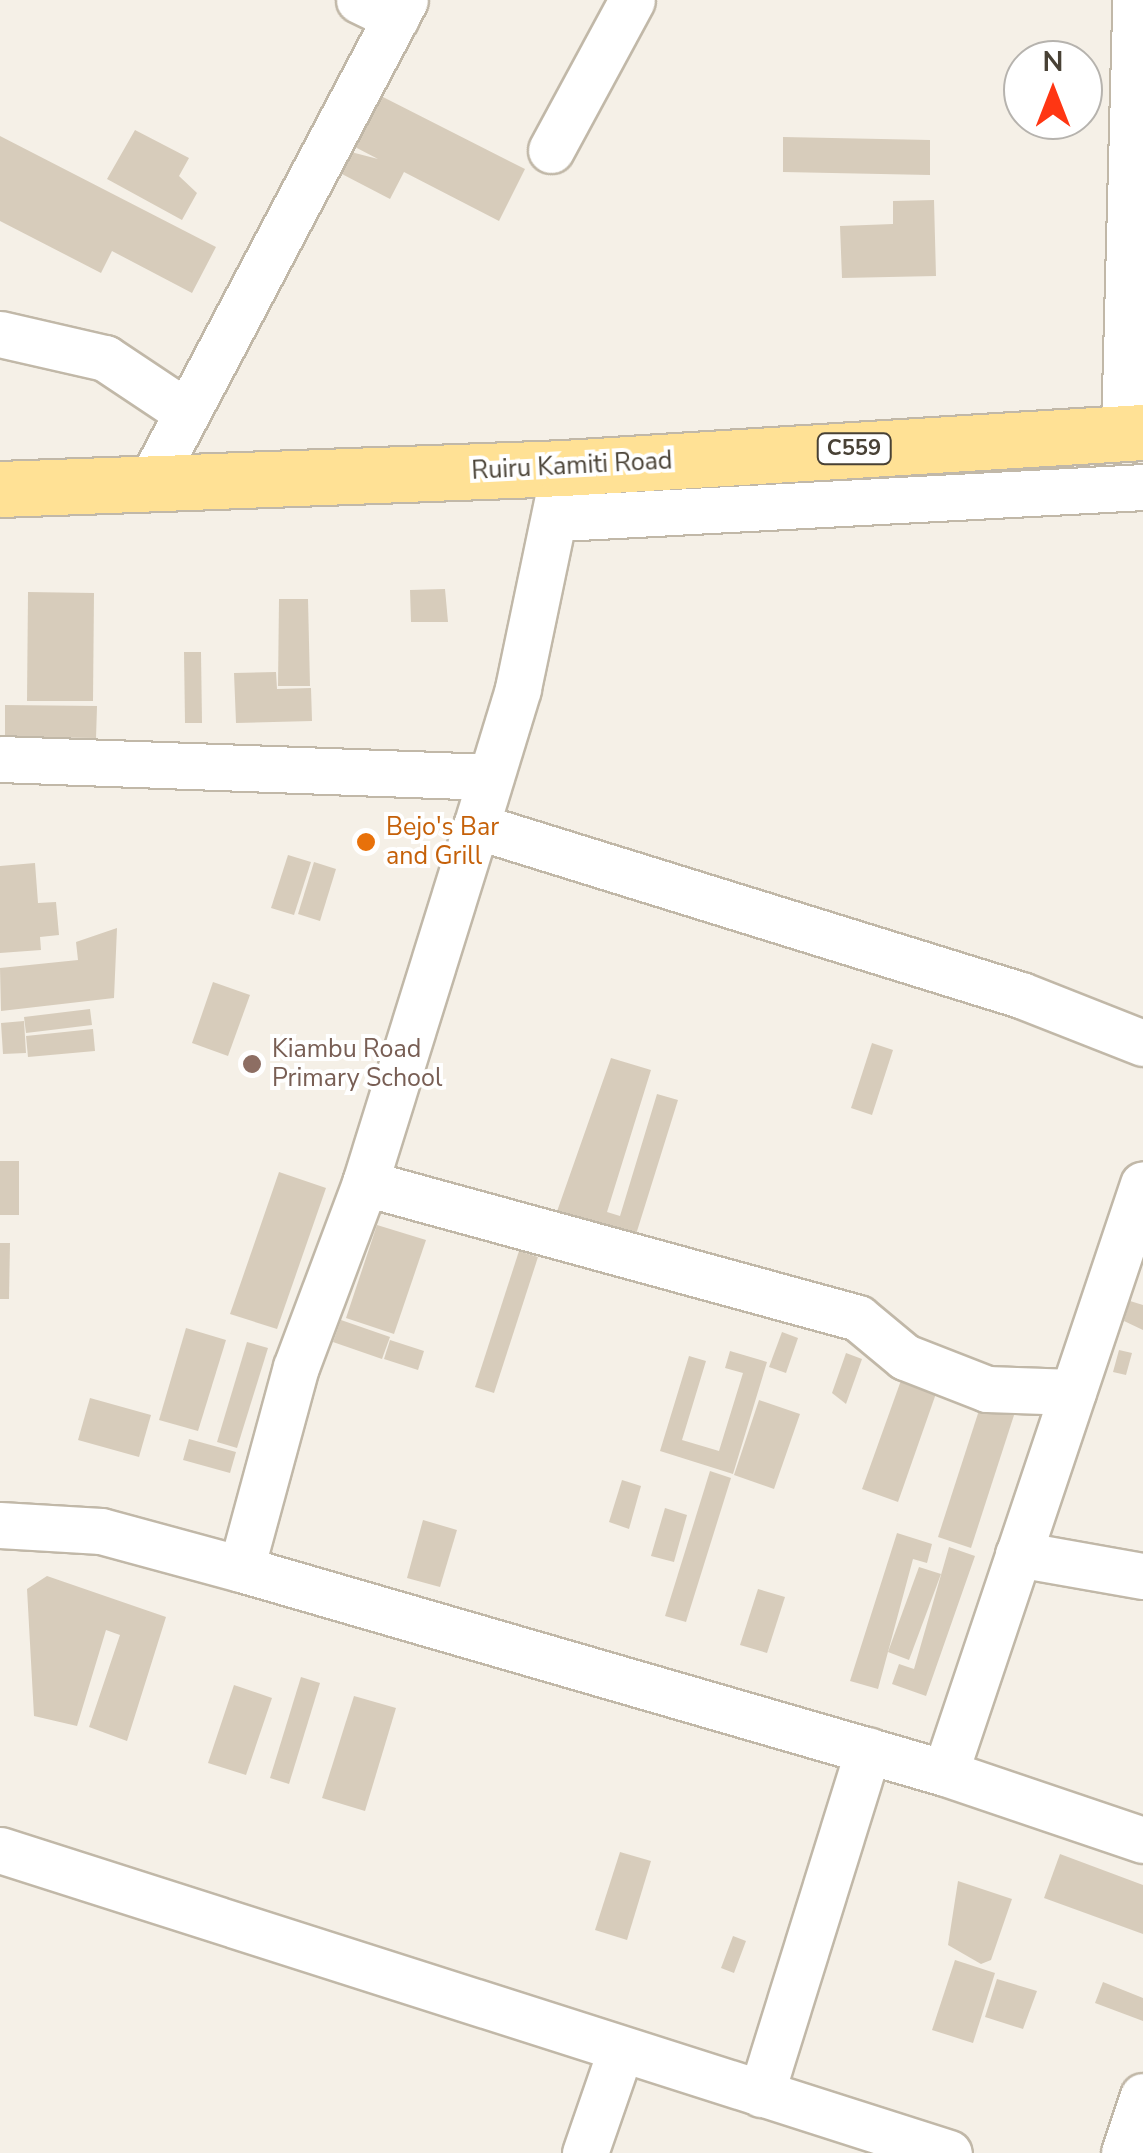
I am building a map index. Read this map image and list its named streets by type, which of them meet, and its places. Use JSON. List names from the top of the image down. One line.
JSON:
{"streets":{"main road":["C559","Ruiru Kamiti Road"]},"places":["Bejo's Bar and Grill","Kiambu Road Primary School"],"north":"top"}
